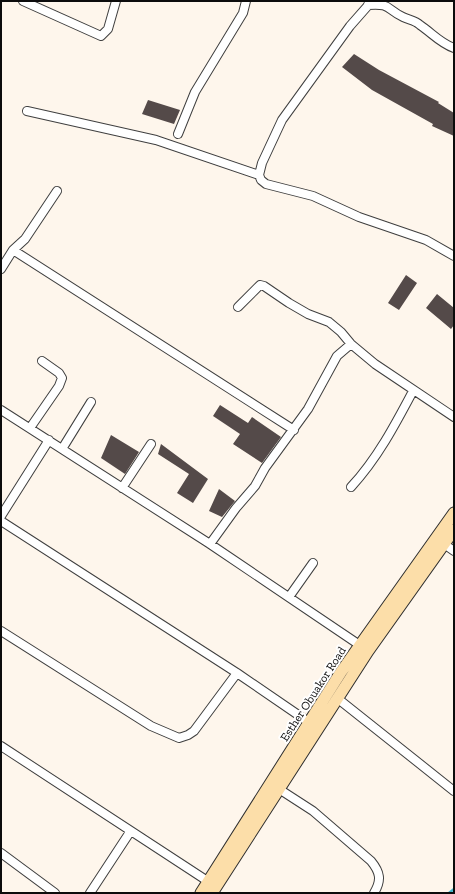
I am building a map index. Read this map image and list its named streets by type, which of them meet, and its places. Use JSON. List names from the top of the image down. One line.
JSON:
{"streets":{"street":["Esther Obuakor Road"]}}
